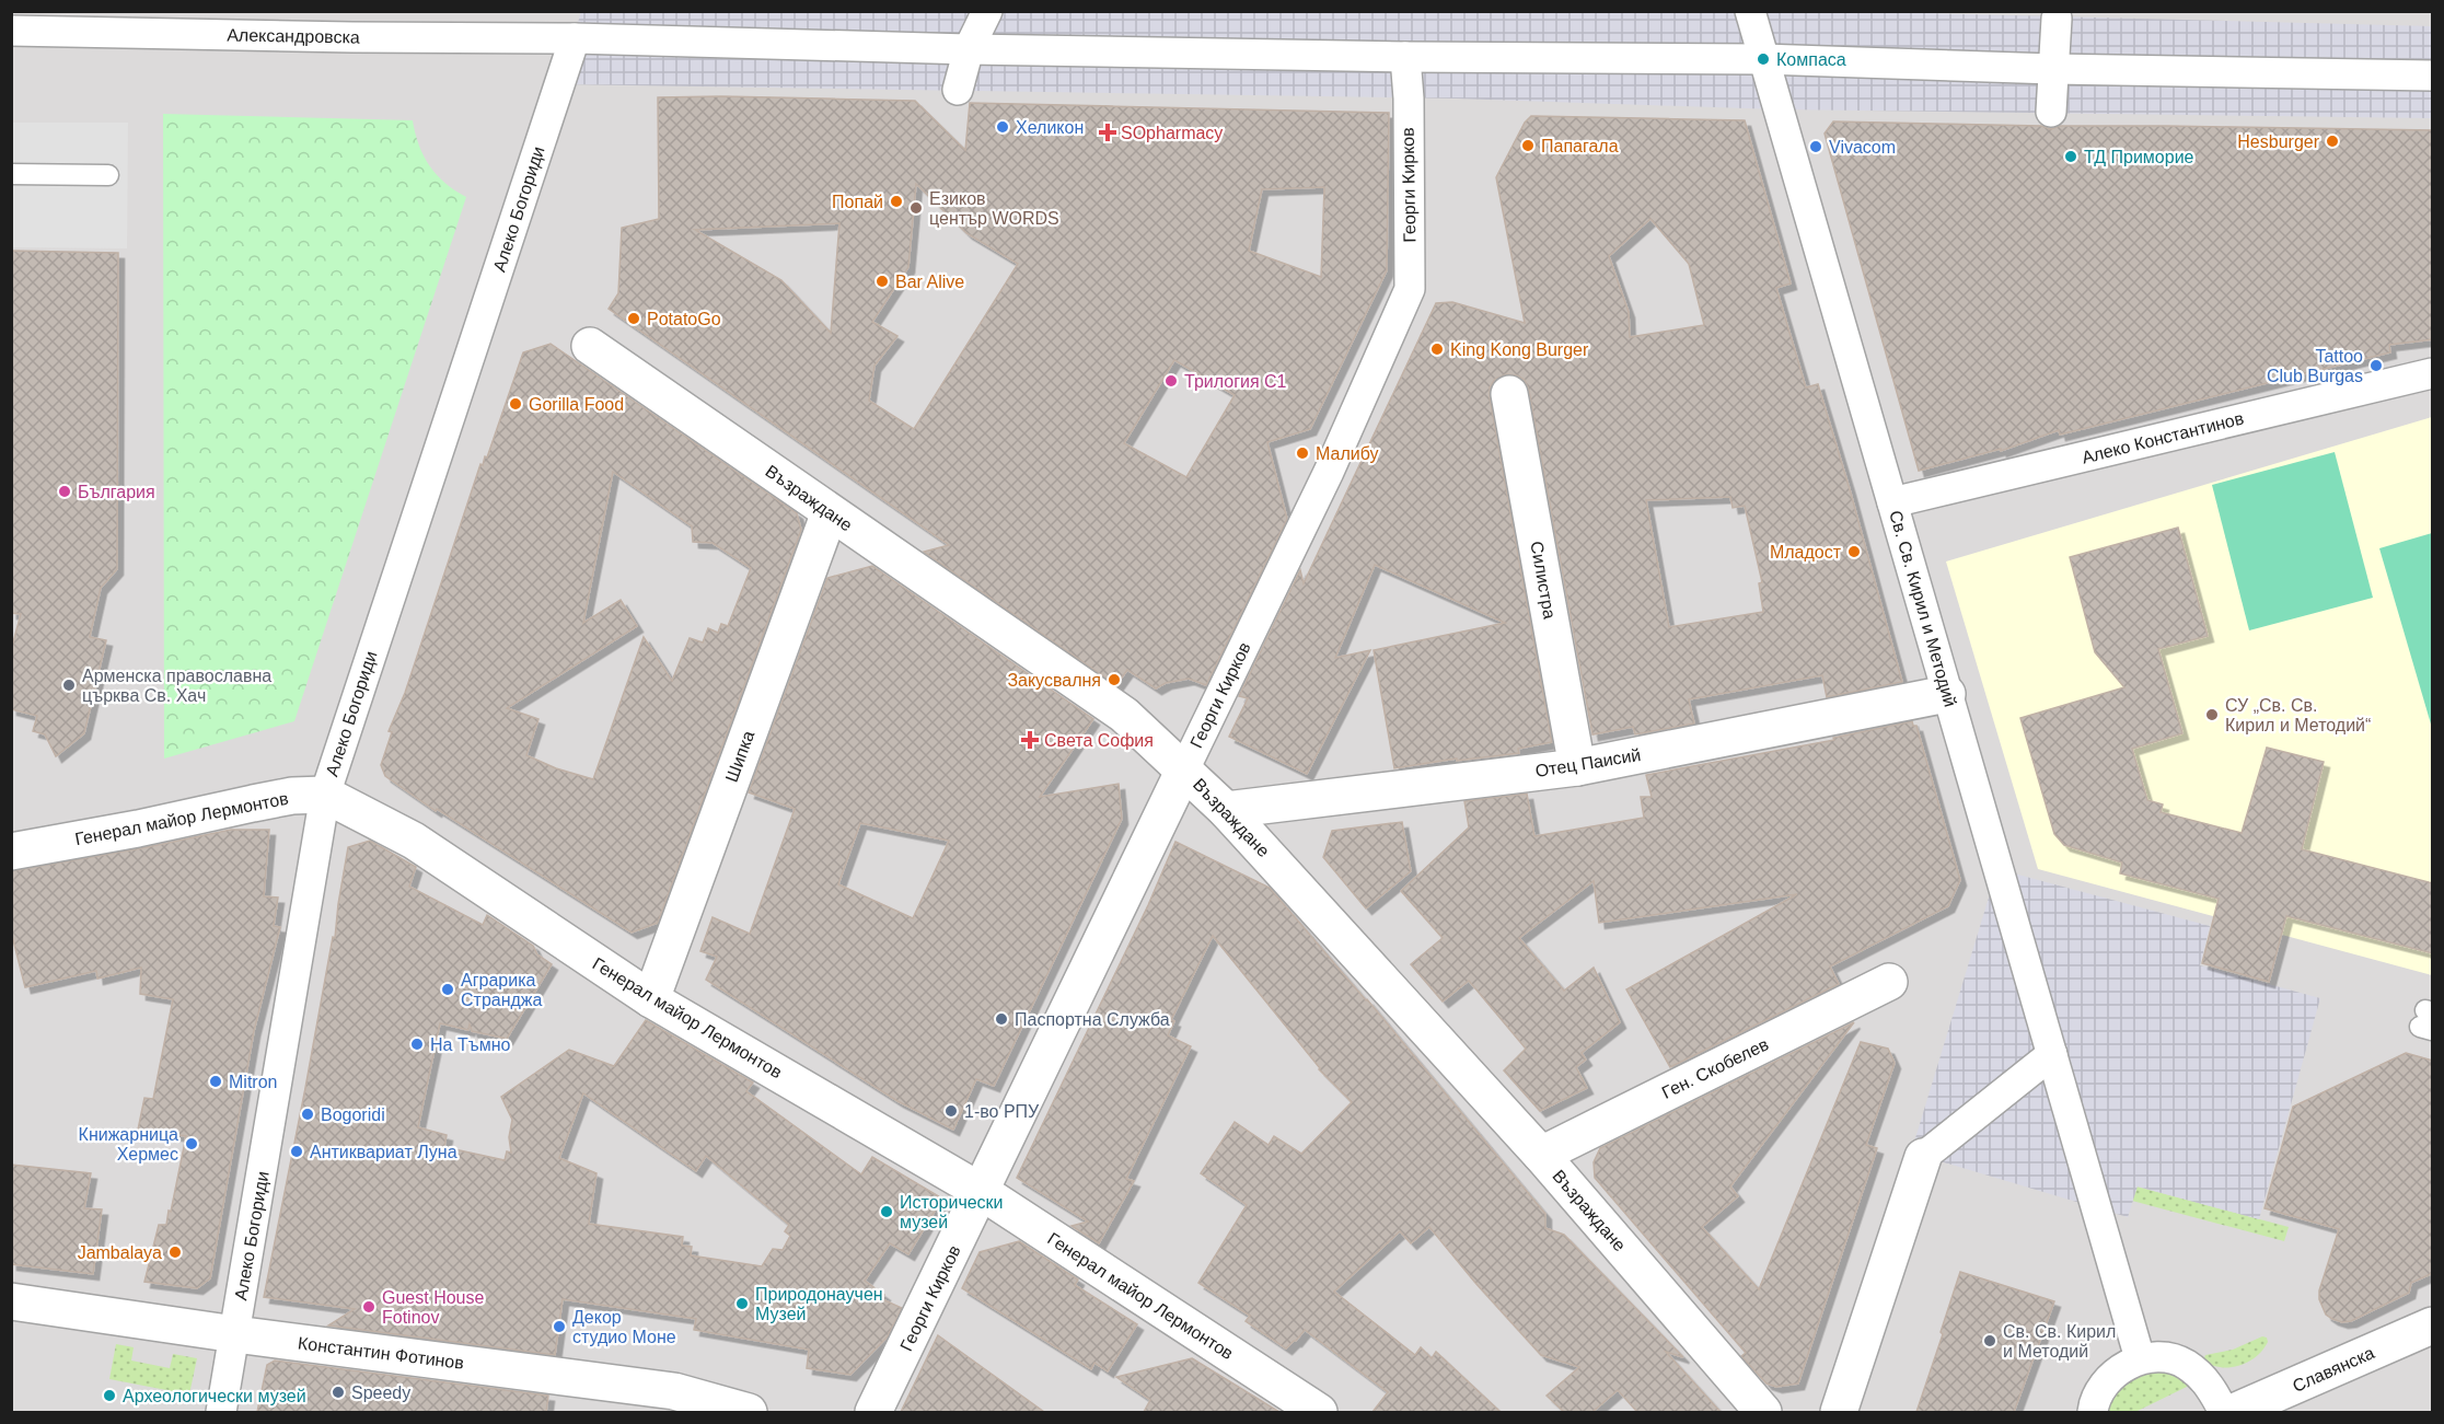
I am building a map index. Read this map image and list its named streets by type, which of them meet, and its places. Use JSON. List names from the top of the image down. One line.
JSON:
{"streets":{"street":["Александровска","Георги Кирков","Алеко Богориди","Алеко Константинов","Възраждане","Силистра","Св. Св. Кирил и Методий","Шипка","Отец Паисий","Генерал майор Лермонтов","Ген. Скобелев","Константин Фотинов","Славянска"]},"crossings":[["Александровска","Георги Кирков"],["Александровска","Алеко Богориди"],["Александровска","Св. Св. Кирил и Методий"],["Георги Кирков","Възраждане"],["Георги Кирков","Генерал майор Лермонтов"],["Алеко Богориди","Генерал майор Лермонтов"],["Алеко Богориди","Константин Фотинов"],["Алеко Константинов","Св. Св. Кирил и Методий"],["Възраждане","Шипка"],["Възраждане","Отец Паисий"],["Възраждане","Ген. Скобелев"],["Силистра","Отец Паисий"],["Св. Св. Кирил и Методий","Отец Паисий"],["Шипка","Генерал майор Лермонтов"]],"places":{"other":["Компаса","Хеликон","Hesburger","Папагала","Vivacom","ТД Приморие","Попай","Езиков център WORDS","Bar Alive","PotatoGo","King Kong Burger","Tattoo Club Burgas","Трилогия С1","Gorilla Food","Малибу","България","Младост","Закусвалня","Арменска православна църква Св. Хач","СУ „Св. Св. Кирил и Методий“","Аграрика Странджа","Паспортна Служба","На Тъмно","Mitron","1-во РПУ","Bogoridi","Книжарница Хермес","Антиквариат Луна","Исторически музей","Jambalaya","Природонаучен Музей","Guest House Fotinov","Декор студио Моне","Св. Св. Кирил и Методий","Speedy","Археологически музей"],"health":["SOpharmacy","Света София"]}}
